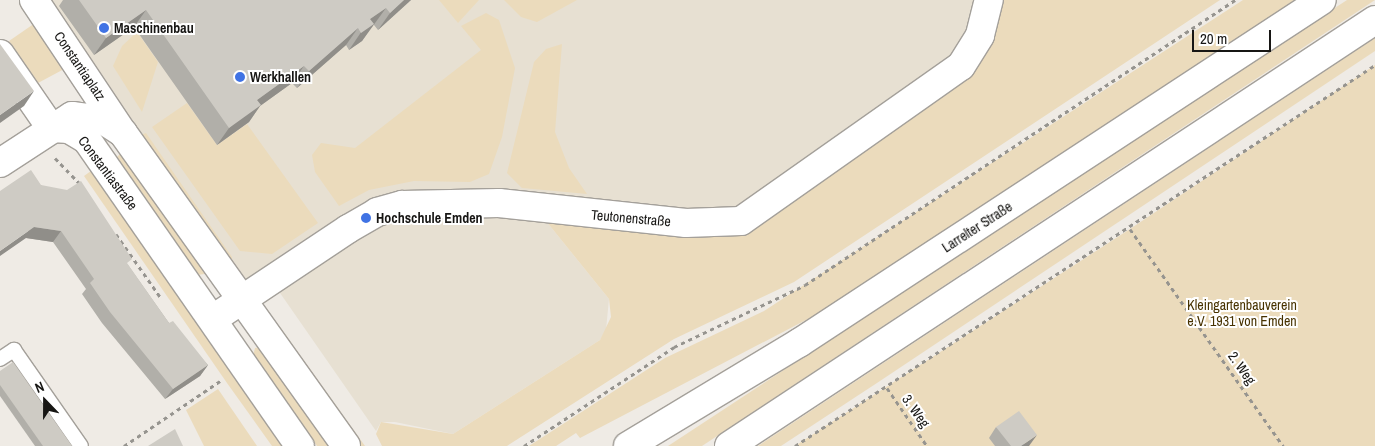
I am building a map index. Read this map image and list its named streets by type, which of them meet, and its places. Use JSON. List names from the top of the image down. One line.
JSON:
{"streets":{"street":["Constantiaplatz","Constantiastraße","Teutonenstraße","Larrelter Straße"],"path":["2. Weg","3. Weg"]},"crossings":[["Constantiaplatz","Constantiastraße"],["Constantiastraße","Teutonenstraße"]],"parks":["Kleingartenbauverein e.V. 1931 von Emden"],"places":["Maschinenbau","Werkhallen","Hochschule Emden"],"scale_bar":"20 m","north":"top"}
